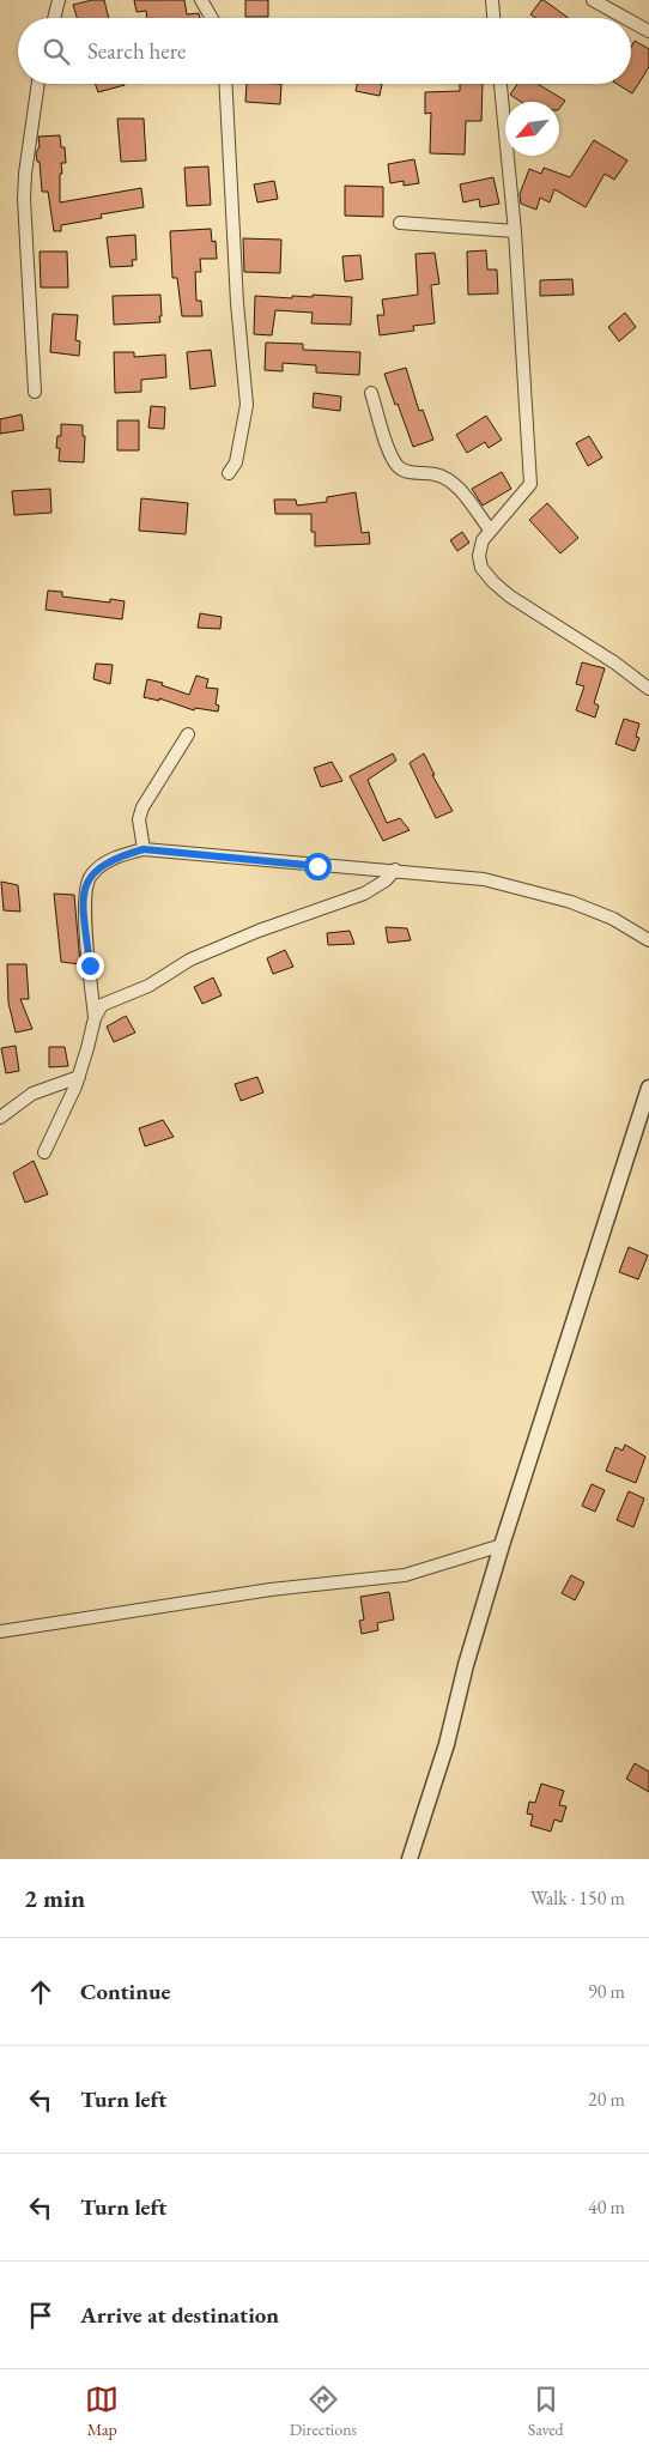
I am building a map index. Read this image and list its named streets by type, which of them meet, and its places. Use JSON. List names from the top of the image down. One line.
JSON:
{"north":"bottom left","page":{"search":"Search here","heading":["2 min","Walk · 150 m"],"list":[["Continue","90 m"],["Turn left","20 m"],["Turn left","40 m"],"Arrive at destination"],"nav":["Map","Directions","Saved"]}}
